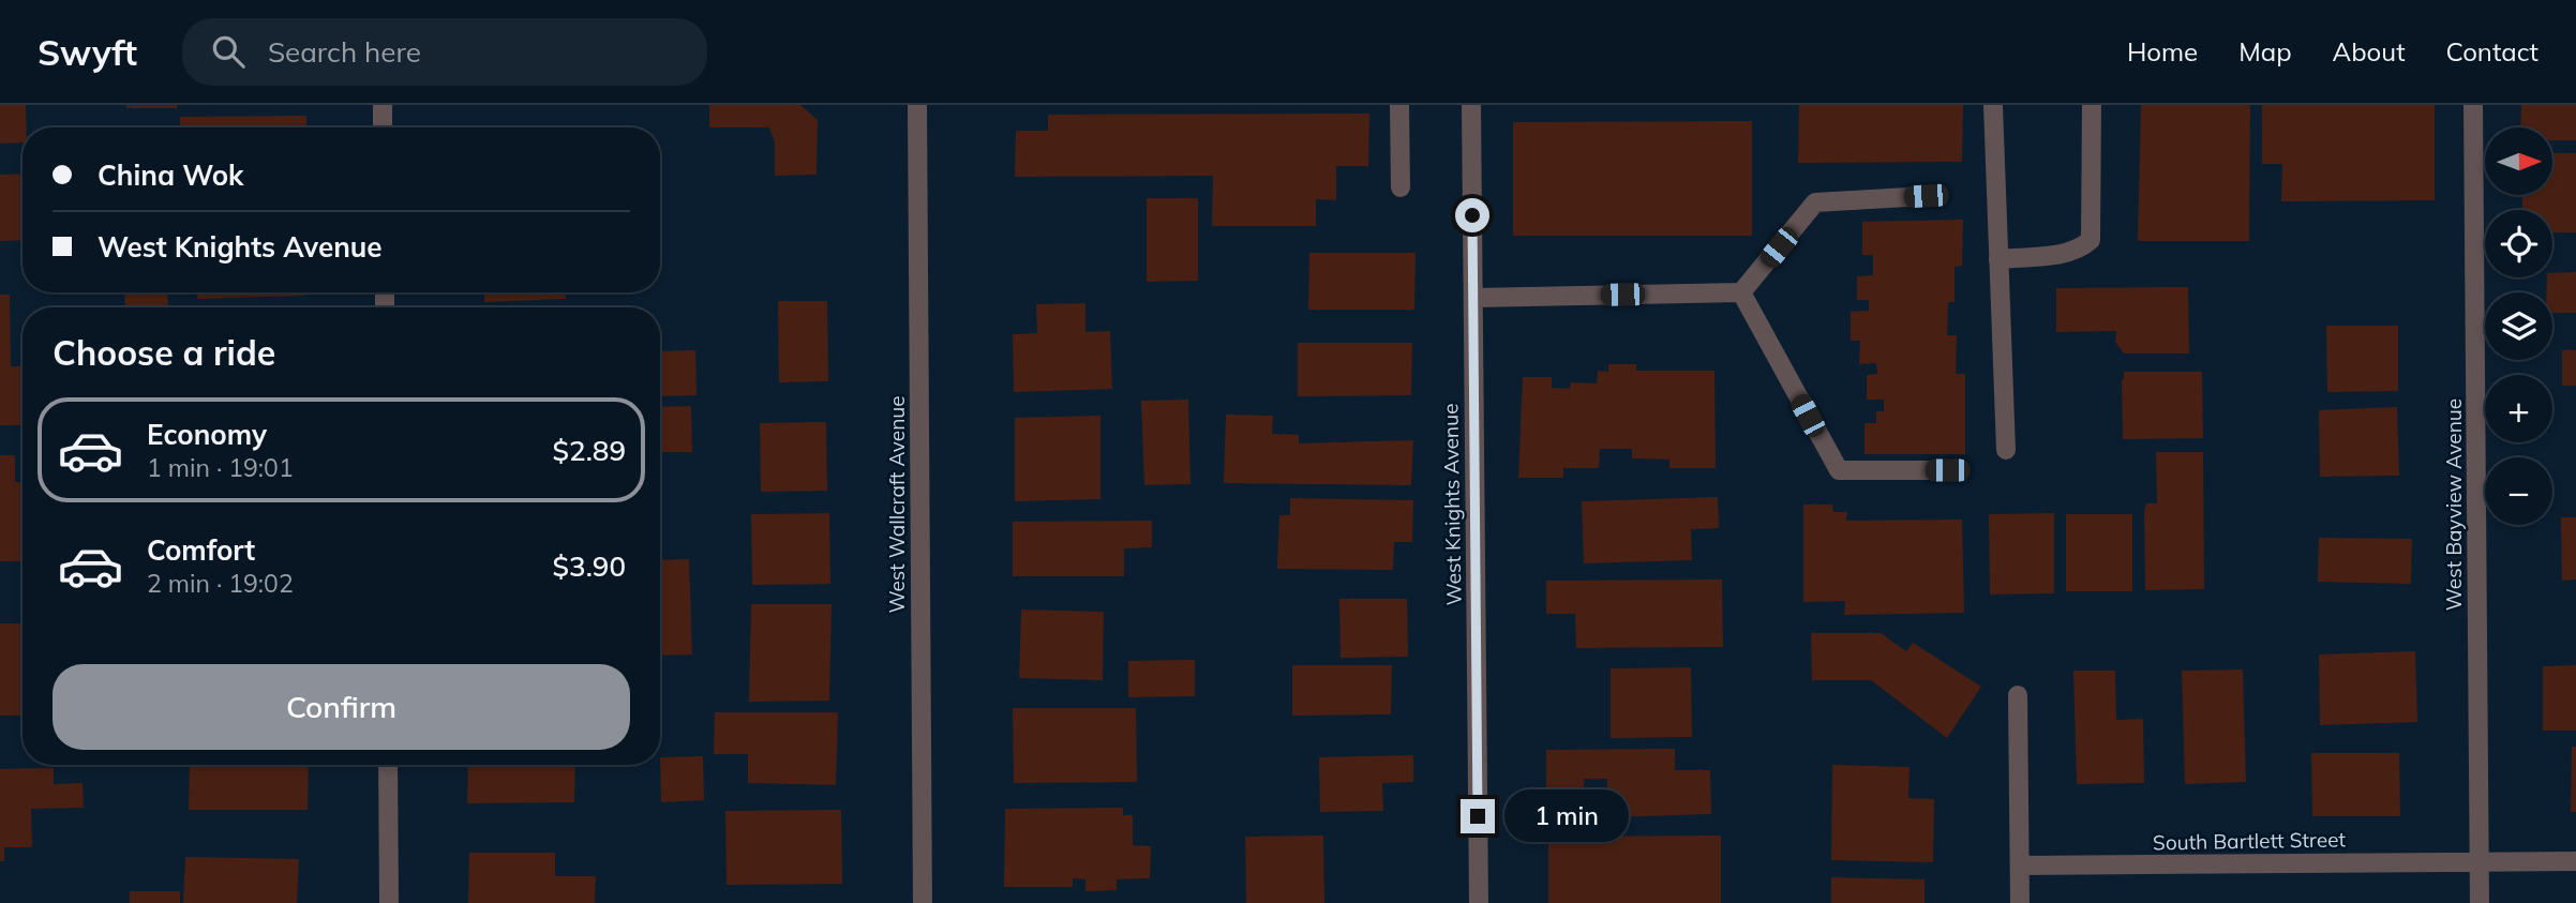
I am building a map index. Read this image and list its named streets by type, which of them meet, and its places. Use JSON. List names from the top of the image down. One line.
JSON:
{"streets":{"street":["West Wallcraft Avenue","West Knights Avenue","West Bayview Avenue","South Bartlett Street"]},"crossings":[["West Bayview Avenue","South Bartlett Street"]],"north":"right","page":{"header":"Swyft","search":"Search here","nav":["Home","Map","About","Contact"],"map_buttons":["+","−"],"banner":["China Wok","West Knights Avenue"],"heading":"Choose a ride","list":[{"name":"Economy","note":"1 min · 19:01","value":"$2.89"},{"name":"Comfort","note":"2 min · 19:02","value":"$3.90"}],"buttons":"Confirm","bubble":"1 min"}}
